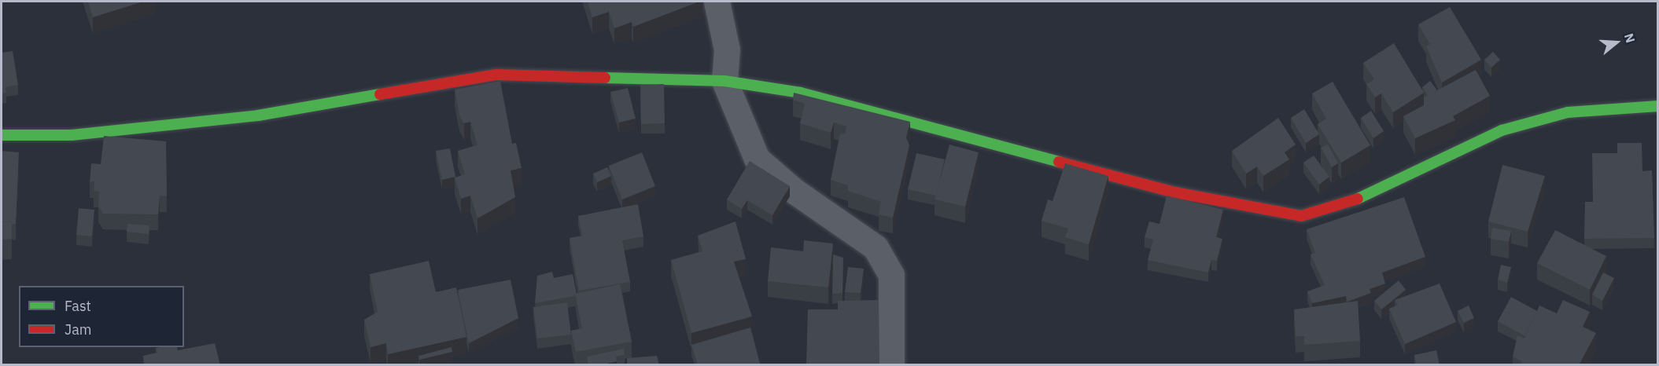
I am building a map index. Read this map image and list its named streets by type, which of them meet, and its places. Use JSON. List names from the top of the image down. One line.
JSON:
{"legend":["Fast","Jam"],"north":"right"}
